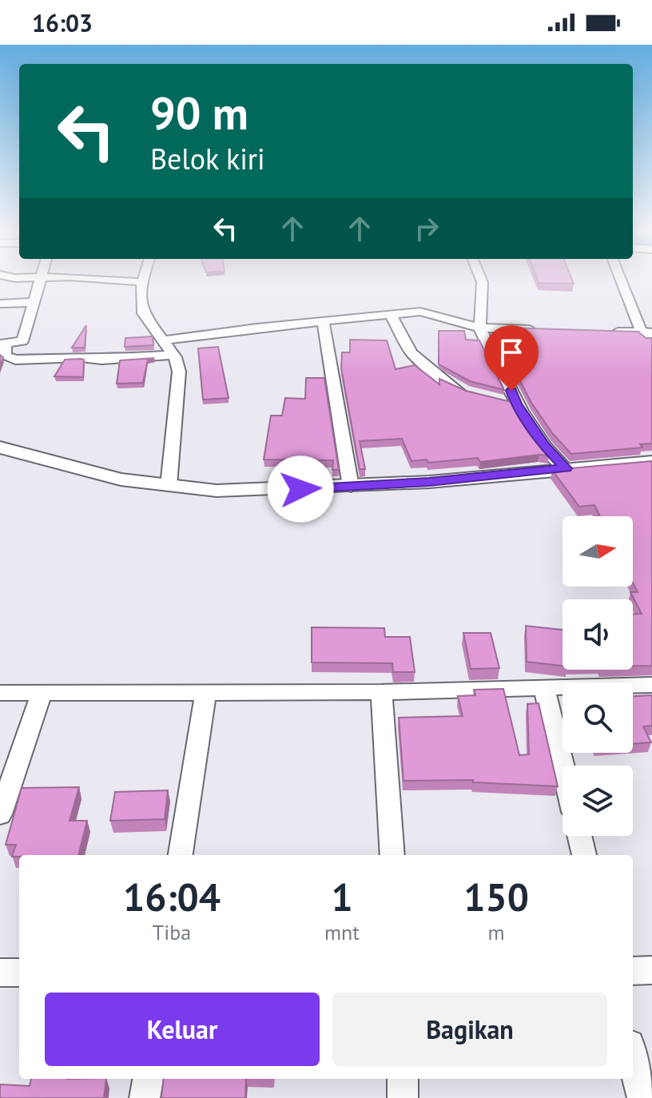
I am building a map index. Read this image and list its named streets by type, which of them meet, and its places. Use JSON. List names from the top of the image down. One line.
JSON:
{"north":"right","page":{"status":"16:03","turn":["90 m","Belok kiri"],"eta":["16:04","Tiba","1","mnt","150","m"],"buttons":["Keluar","Bagikan"]}}
